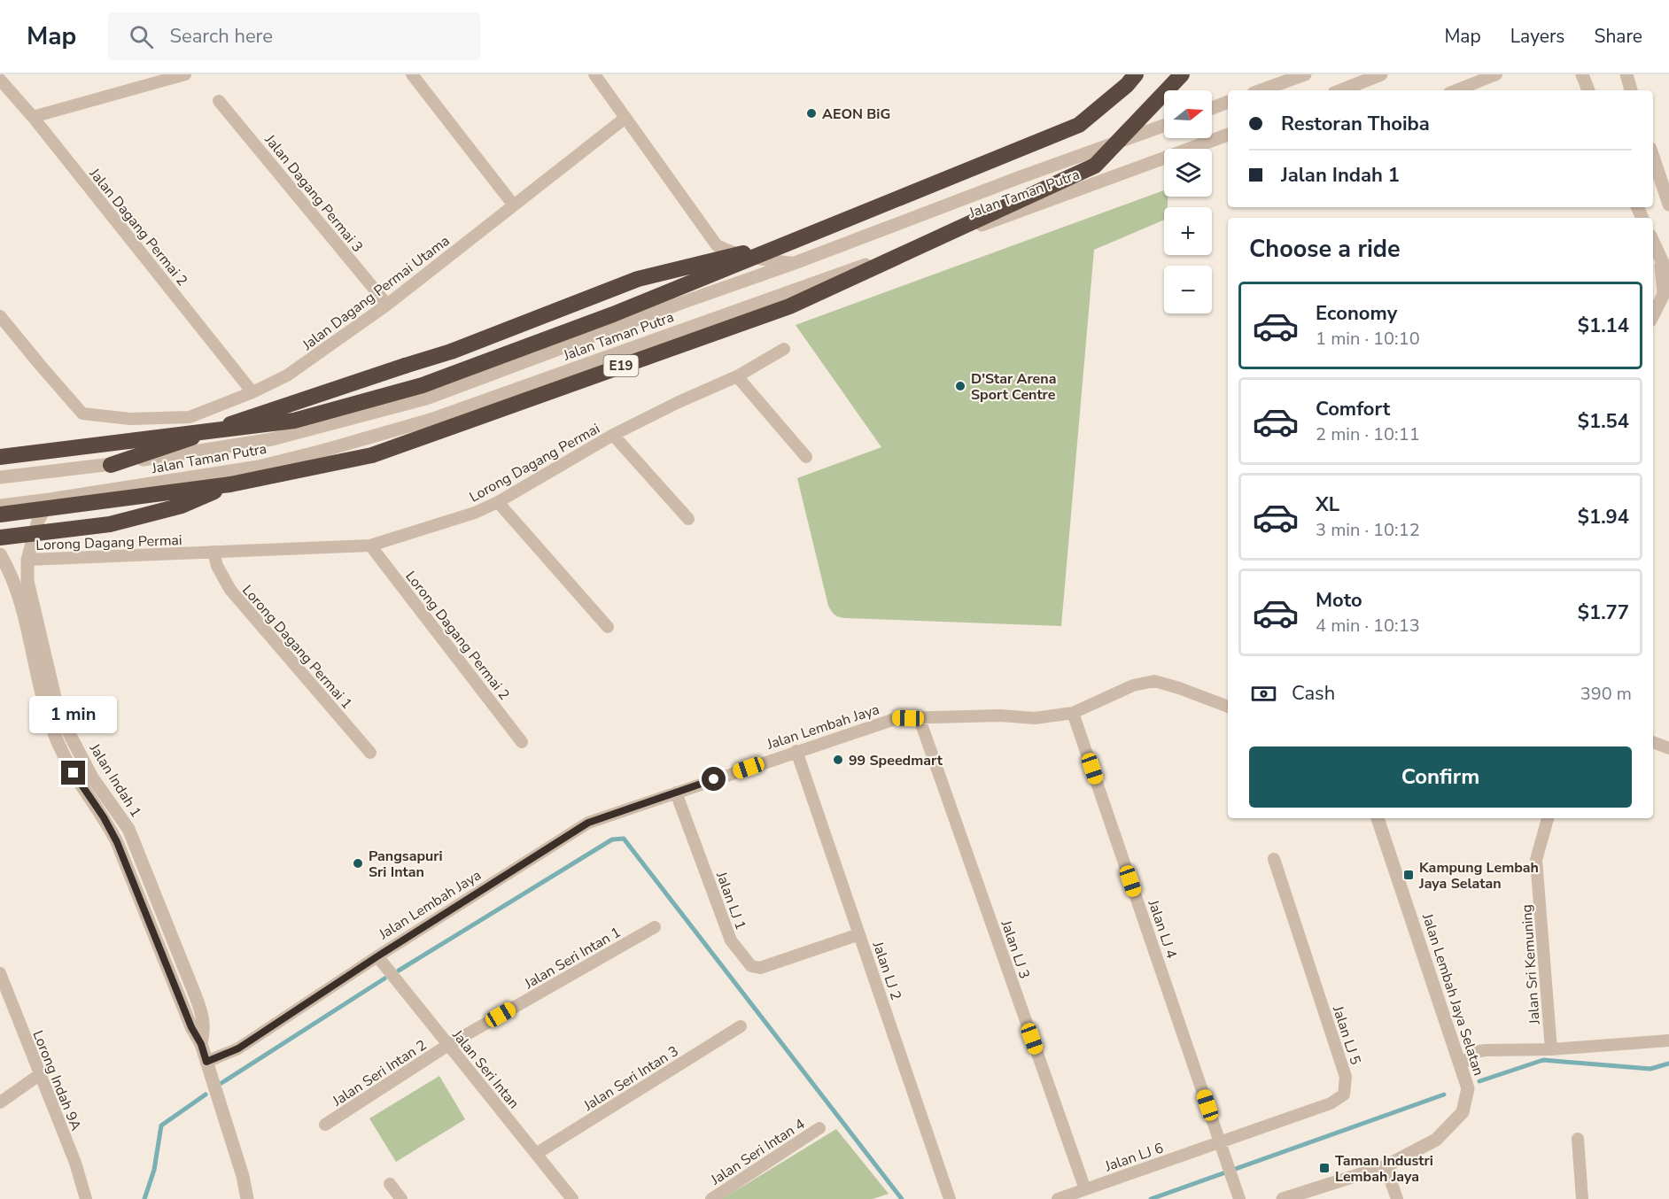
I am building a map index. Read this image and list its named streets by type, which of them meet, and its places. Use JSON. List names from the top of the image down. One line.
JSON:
{"streets":{"highway":["E19"],"street":["Jalan Dagang Permai 3","Jalan Taman Putra","Jalan Dagang Permai 2","Jalan Dagang Permai Utama","Lorong Dagang Permai","Lorong Dagang Permai 2","Lorong Dagang Permai 1","Jalan Lembah Jaya","Jalan Indah 1","Jalan LJ 1","Jalan LJ 4","Jalan LJ 3","Jalan Seri Intan 1","Jalan Sri Kemuning","Jalan LJ 2","Jalan Lembah Jaya Selatan","Jalan LJ 5","Jalan Seri Intan","Jalan Seri Intan 2","Jalan Seri Intan 3","Lorong Indah 9A","Jalan Seri Intan 4","Jalan LJ 6"]},"crossings":[["Jalan Dagang Permai 3","Jalan Dagang Permai Utama"],["Jalan Taman Putra","Jalan Indah 1"],["Jalan Dagang Permai 2","Jalan Dagang Permai Utama"],["Lorong Dagang Permai","Lorong Dagang Permai 2"],["Lorong Dagang Permai","Lorong Dagang Permai 1"],["Lorong Dagang Permai","Jalan Indah 1"],["Jalan Lembah Jaya","Jalan Indah 1"],["Jalan Lembah Jaya","Jalan LJ 1"],["Jalan Lembah Jaya","Jalan LJ 4"],["Jalan Lembah Jaya","Jalan LJ 3"],["Jalan Lembah Jaya","Jalan LJ 2"],["Jalan Lembah Jaya","Jalan Seri Intan"],["Jalan LJ 1","Jalan LJ 2"],["Jalan LJ 4","Jalan LJ 5"],["Jalan LJ 4","Jalan LJ 6"],["Jalan LJ 3","Jalan LJ 6"],["Jalan Seri Intan 1","Jalan Seri Intan"],["Jalan Seri Intan 1","Jalan Seri Intan 2"],["Jalan LJ 5","Jalan LJ 6"],["Jalan Seri Intan","Jalan Seri Intan 2"],["Jalan Seri Intan","Jalan Seri Intan 3"]],"places":{"other":["AEON BiG","D'Star Arena Sport Centre","99 Speedmart","Pangsapuri Sri Intan"],"transit":["Kampung Lembah Jaya Selatan","Taman Industri Lembah Jaya"]},"north":"right","page":{"header":"Map","search":"Search here","nav":["Map","Layers","Share"],"map_buttons":["+","−"],"banner":["Restoran Thoiba","Jalan Indah 1"],"heading":"Choose a ride","list":[{"name":"Economy","note":"1 min · 10:10","value":"$1.14"},{"name":"Comfort","note":"2 min · 10:11","value":"$1.54"},{"name":"XL","note":"3 min · 10:12","value":"$1.94"},{"name":"Moto","note":"4 min · 10:13","value":"$1.77"}],"pay":["Cash","390 m"],"bubble":"1 min","buttons":"Confirm"}}
